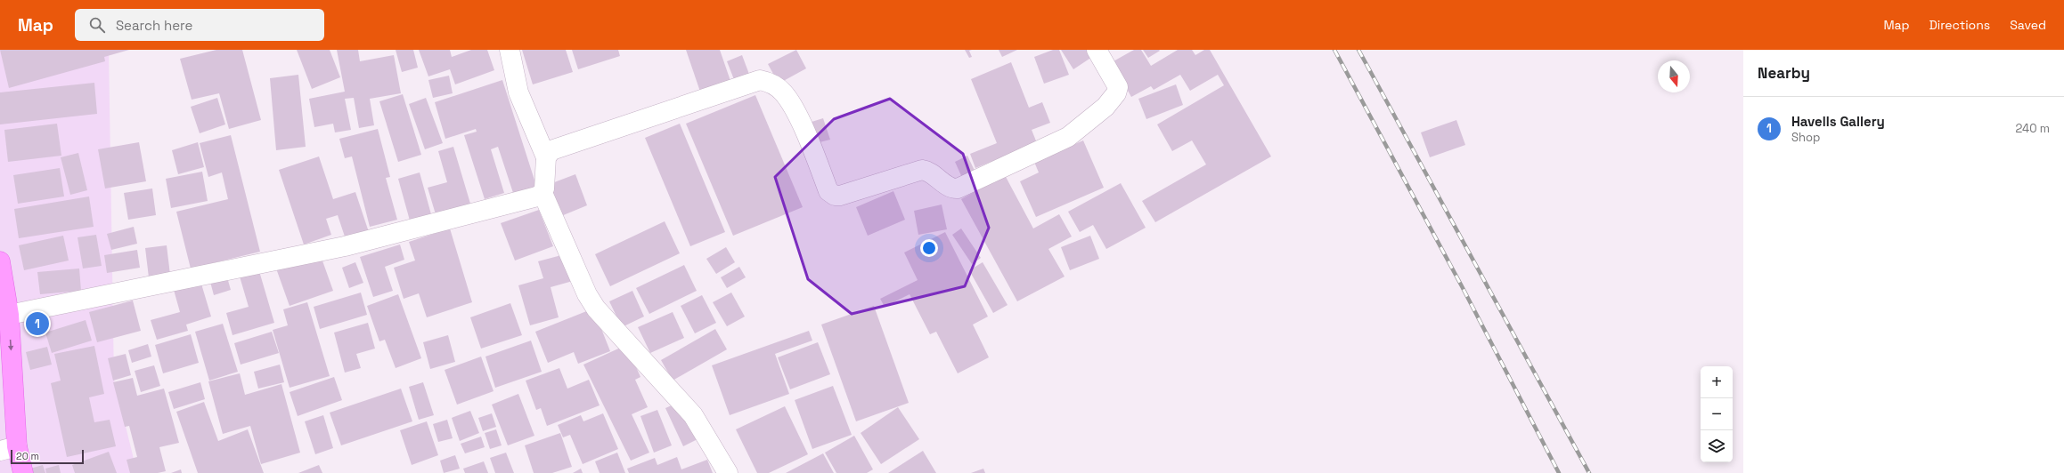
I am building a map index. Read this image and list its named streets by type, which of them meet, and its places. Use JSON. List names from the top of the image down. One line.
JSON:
{"scale_bar":"20 m","north":"bottom","page":{"header":"Map","search":"Search here","nav":["Map","Directions","Saved"],"heading":"Nearby","list":[{"mark":"1","name":"Havells Gallery","note":"Shop","value":"240 m"}],"pins":"1","map_buttons":["+","−"],"scale":"20 m"}}
